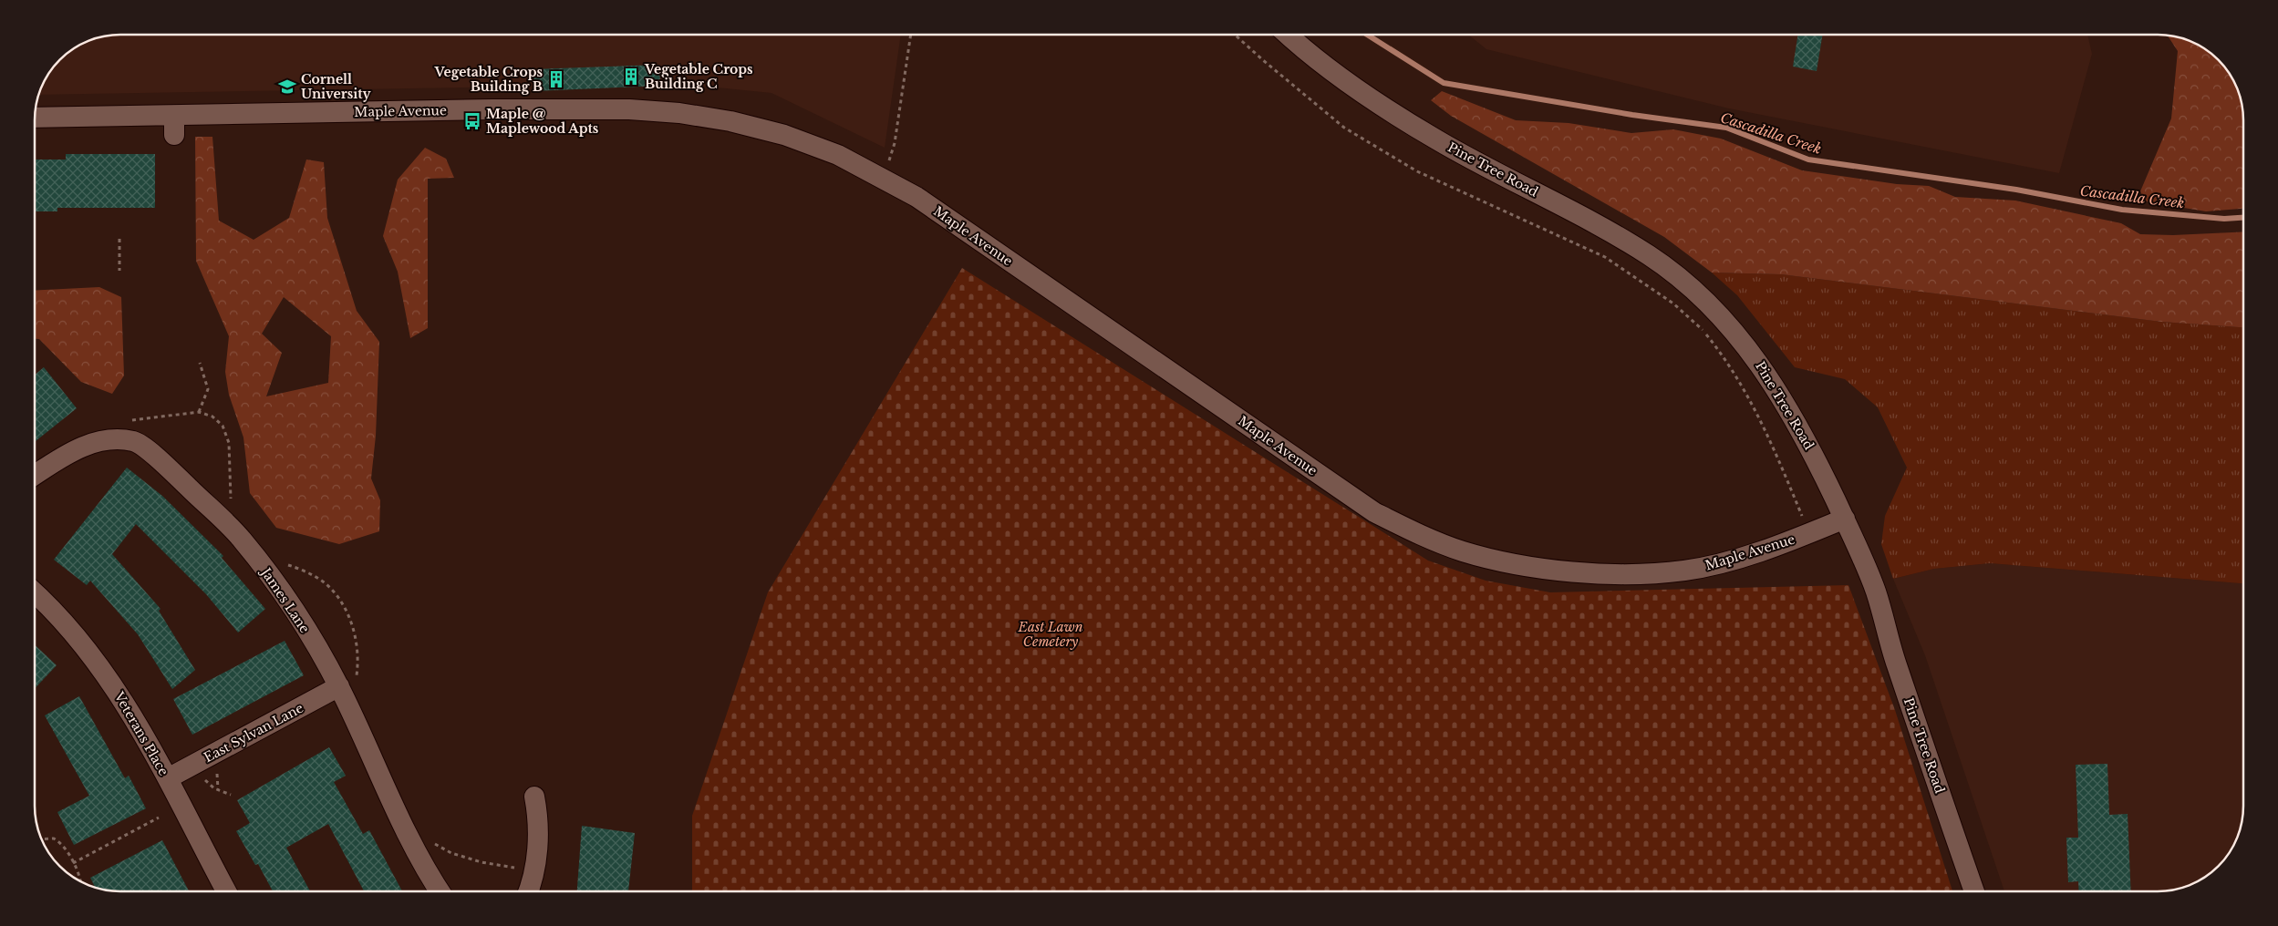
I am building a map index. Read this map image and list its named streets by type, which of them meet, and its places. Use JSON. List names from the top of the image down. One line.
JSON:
{"streets":{"street":["Maple Avenue","Pine Tree Road","James Lane","East Sylvan Lane","Veterans Place"]},"crossings":[["Maple Avenue","Pine Tree Road"],["James Lane","East Sylvan Lane"],["East Sylvan Lane","Veterans Place"]],"water":["Cascadilla Creek"],"parks":["East Lawn Cemetery"],"places":{"building":["Vegetable Crops Building C","Vegetable Crops Building B"],"school or university":["Cornell University"],"bus stop":["Maple @ Maplewood Apts"]}}
